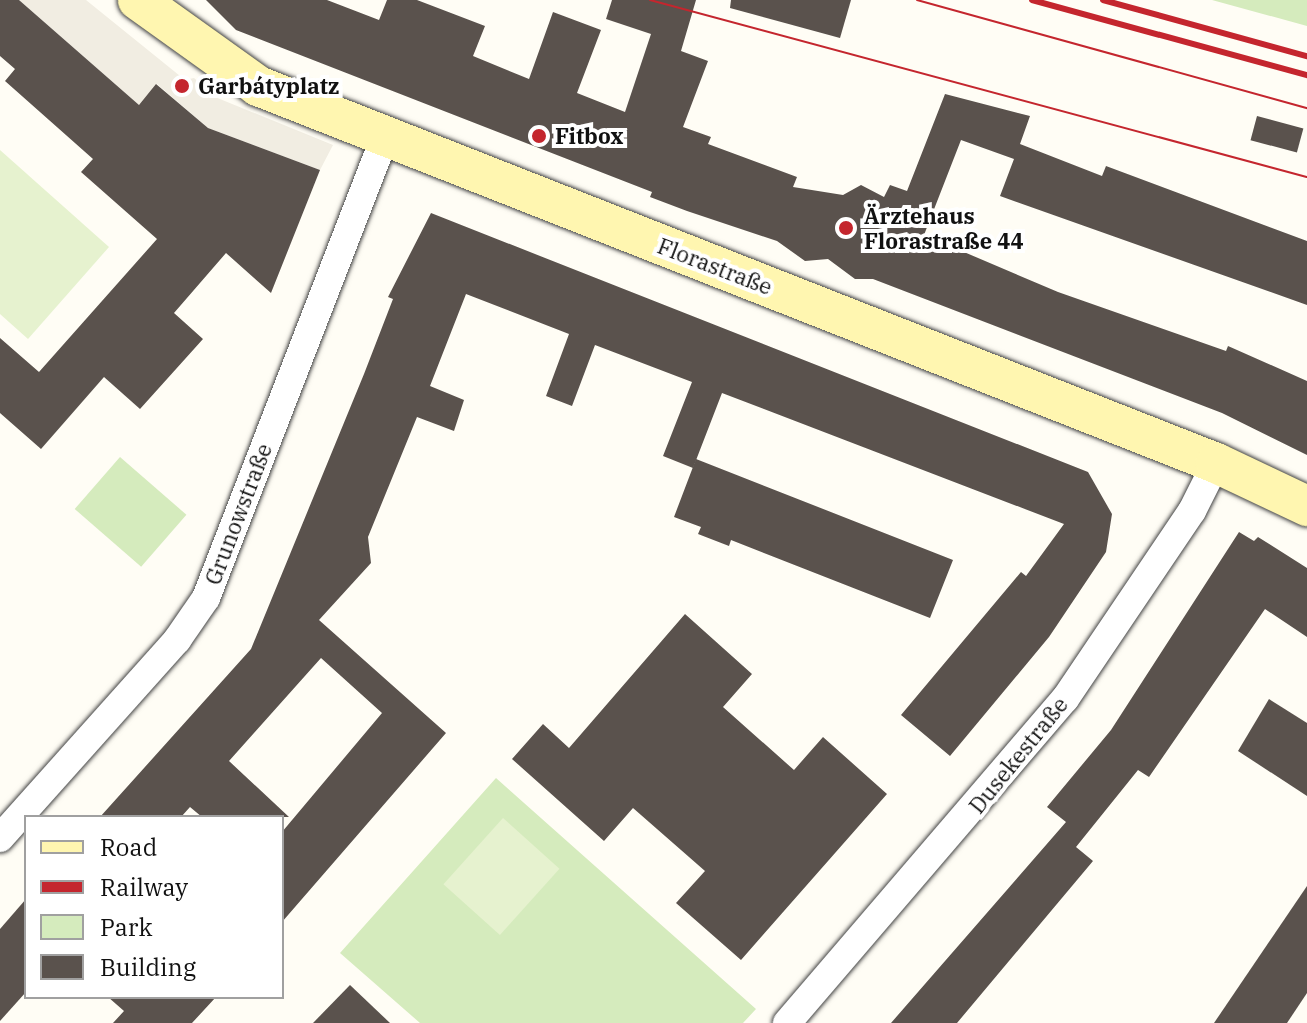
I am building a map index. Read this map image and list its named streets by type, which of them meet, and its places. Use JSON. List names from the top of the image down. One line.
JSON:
{"streets":{"street":["Florastraße","Grunowstraße","Dusekestraße"]},"crossings":[["Florastraße","Grunowstraße"],["Florastraße","Dusekestraße"]],"places":["Garbátyplatz","Fitbox","Ärztehaus Florastraße 44"],"legend":["Road","Railway","Park","Building"]}
